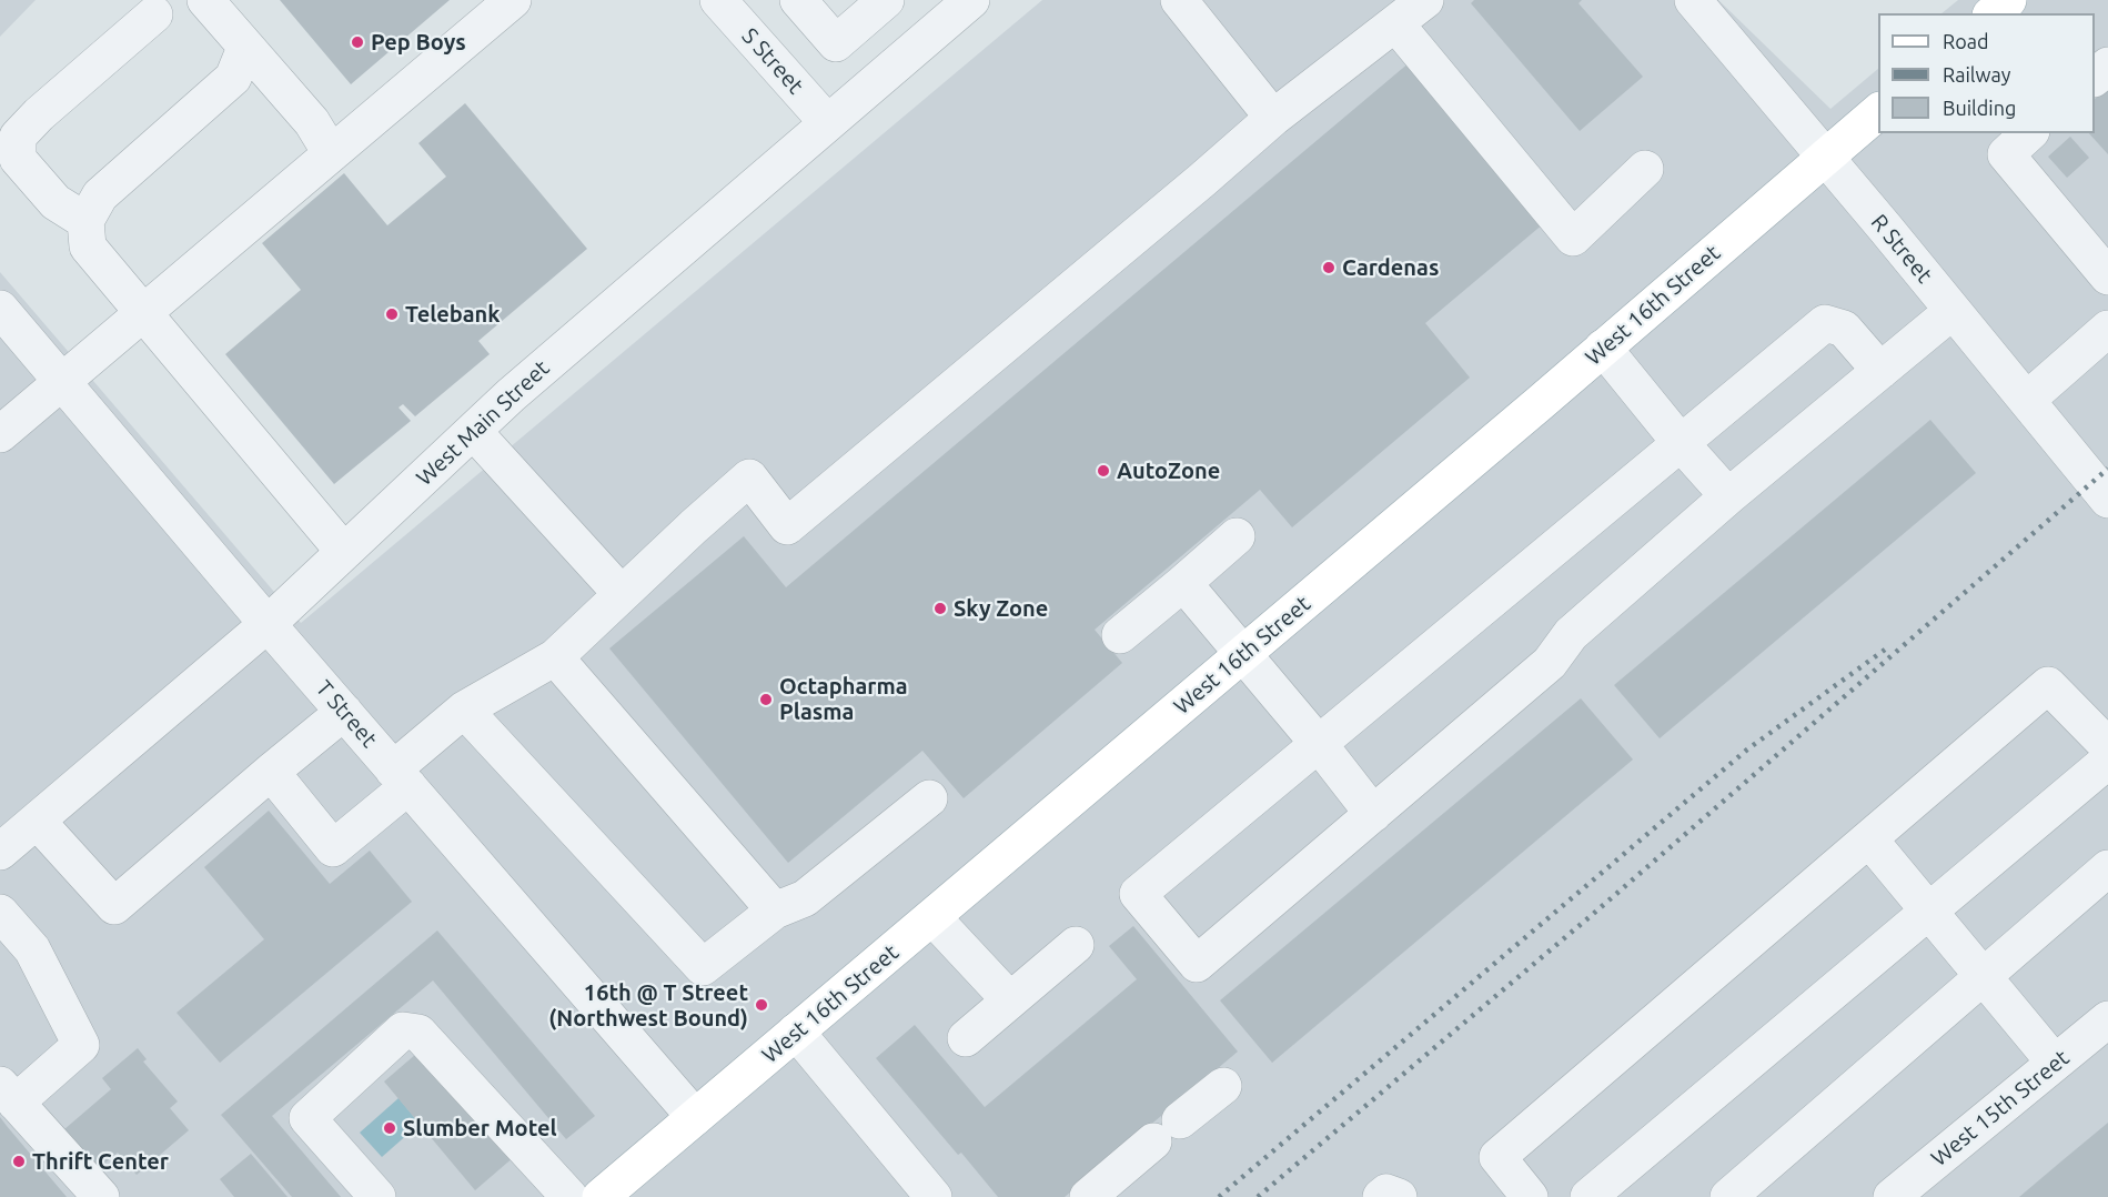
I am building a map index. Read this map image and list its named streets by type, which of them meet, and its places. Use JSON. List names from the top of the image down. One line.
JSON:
{"streets":{"main road":["West 16th Street"],"street":["S Street","R Street","West Main Street","T Street","West 15th Street"]},"crossings":[["S Street","West Main Street"],["R Street","West 16th Street"],["West 16th Street","T Street"],["West Main Street","T Street"]],"places":["Pep Boys","Cardenas","Telebank","AutoZone","Sky Zone","Octapharma Plasma","16th @ T Street (Northwest Bound)","Slumber Motel","Thrift Center"],"legend":["Road","Railway","Building"]}
